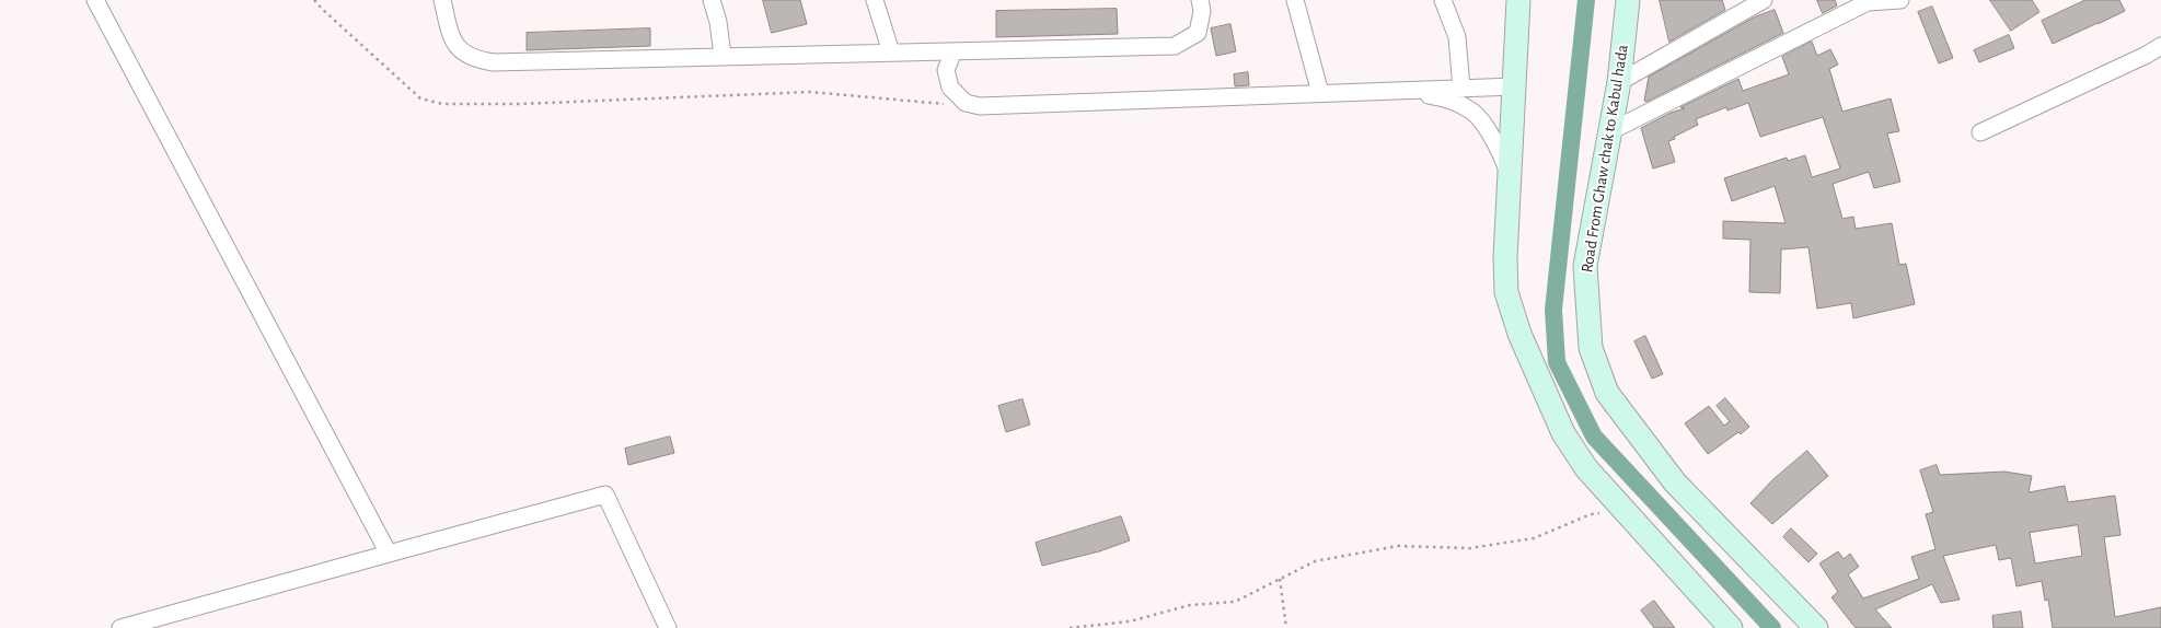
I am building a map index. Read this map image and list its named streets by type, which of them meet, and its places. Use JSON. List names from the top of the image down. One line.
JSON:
{"streets":{"street":["Road From Ghaw chak to Kabul hada"]}}
